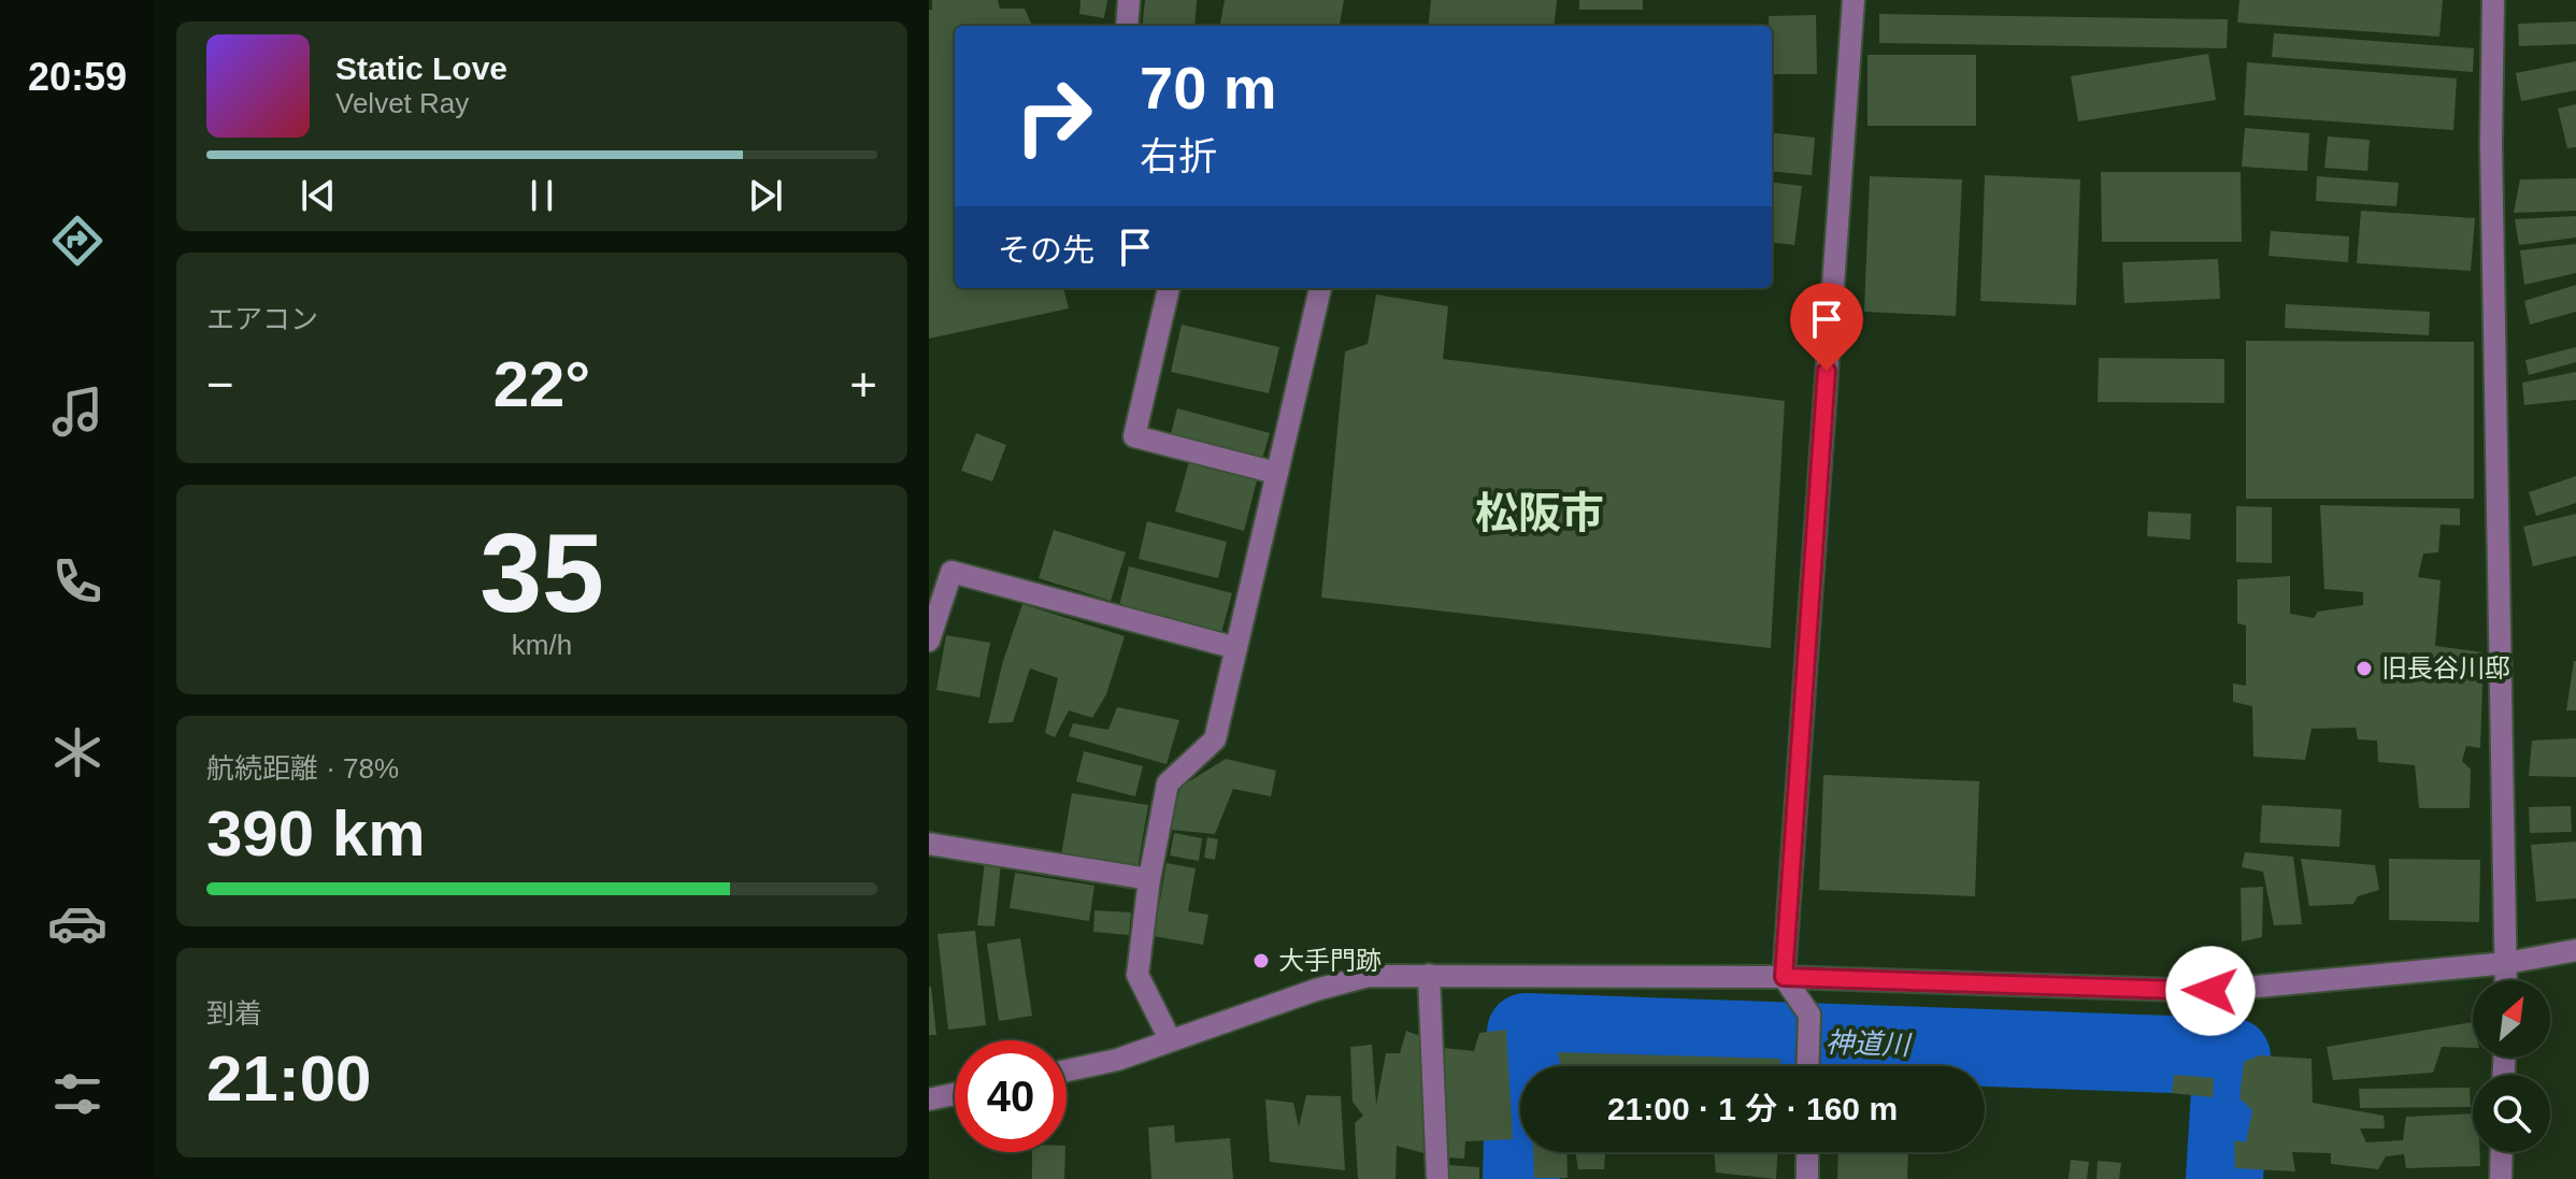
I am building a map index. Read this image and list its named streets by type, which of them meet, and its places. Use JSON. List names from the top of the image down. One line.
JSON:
{"districts":["松阪市"],"water":["神道川"],"places":["旧長谷川邸","大手門跡"],"north":"top right","page":{"tabs":"20:59","turn":["70 m","右折"],"song":["Static Love","Velvet Ray"],"then":"その先","tile":["エアコン",["35","km/h"],["航続距離 · 78%","390 km"],["到着","21:00"]],"heat":["−","22°","+"],"limit":"40","trip":"21:00 · 1 分 · 160 m"}}
